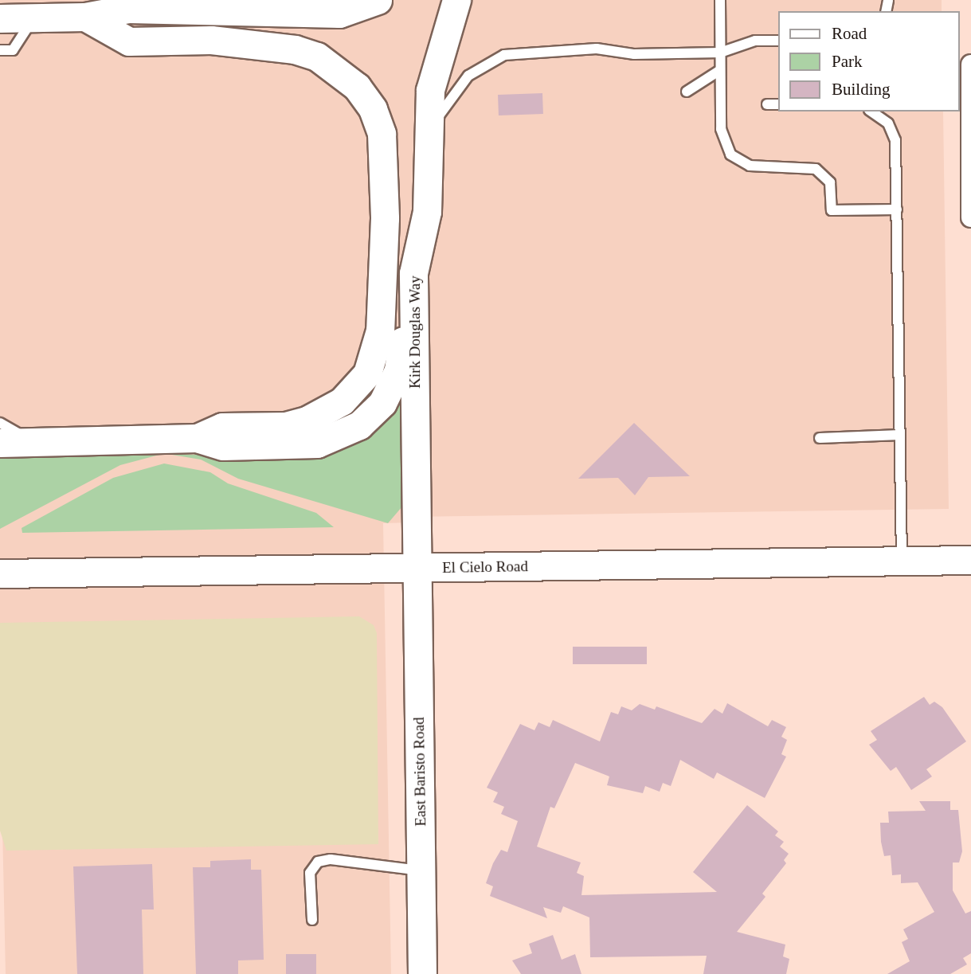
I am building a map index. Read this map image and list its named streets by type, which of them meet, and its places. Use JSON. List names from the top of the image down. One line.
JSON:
{"streets":{"street":["Kirk Douglas Way","El Cielo Road","East Baristo Road"]},"crossings":[["Kirk Douglas Way","El Cielo Road"],["Kirk Douglas Way","East Baristo Road"],["El Cielo Road","East Baristo Road"]],"legend":["Road","Park","Building"]}
